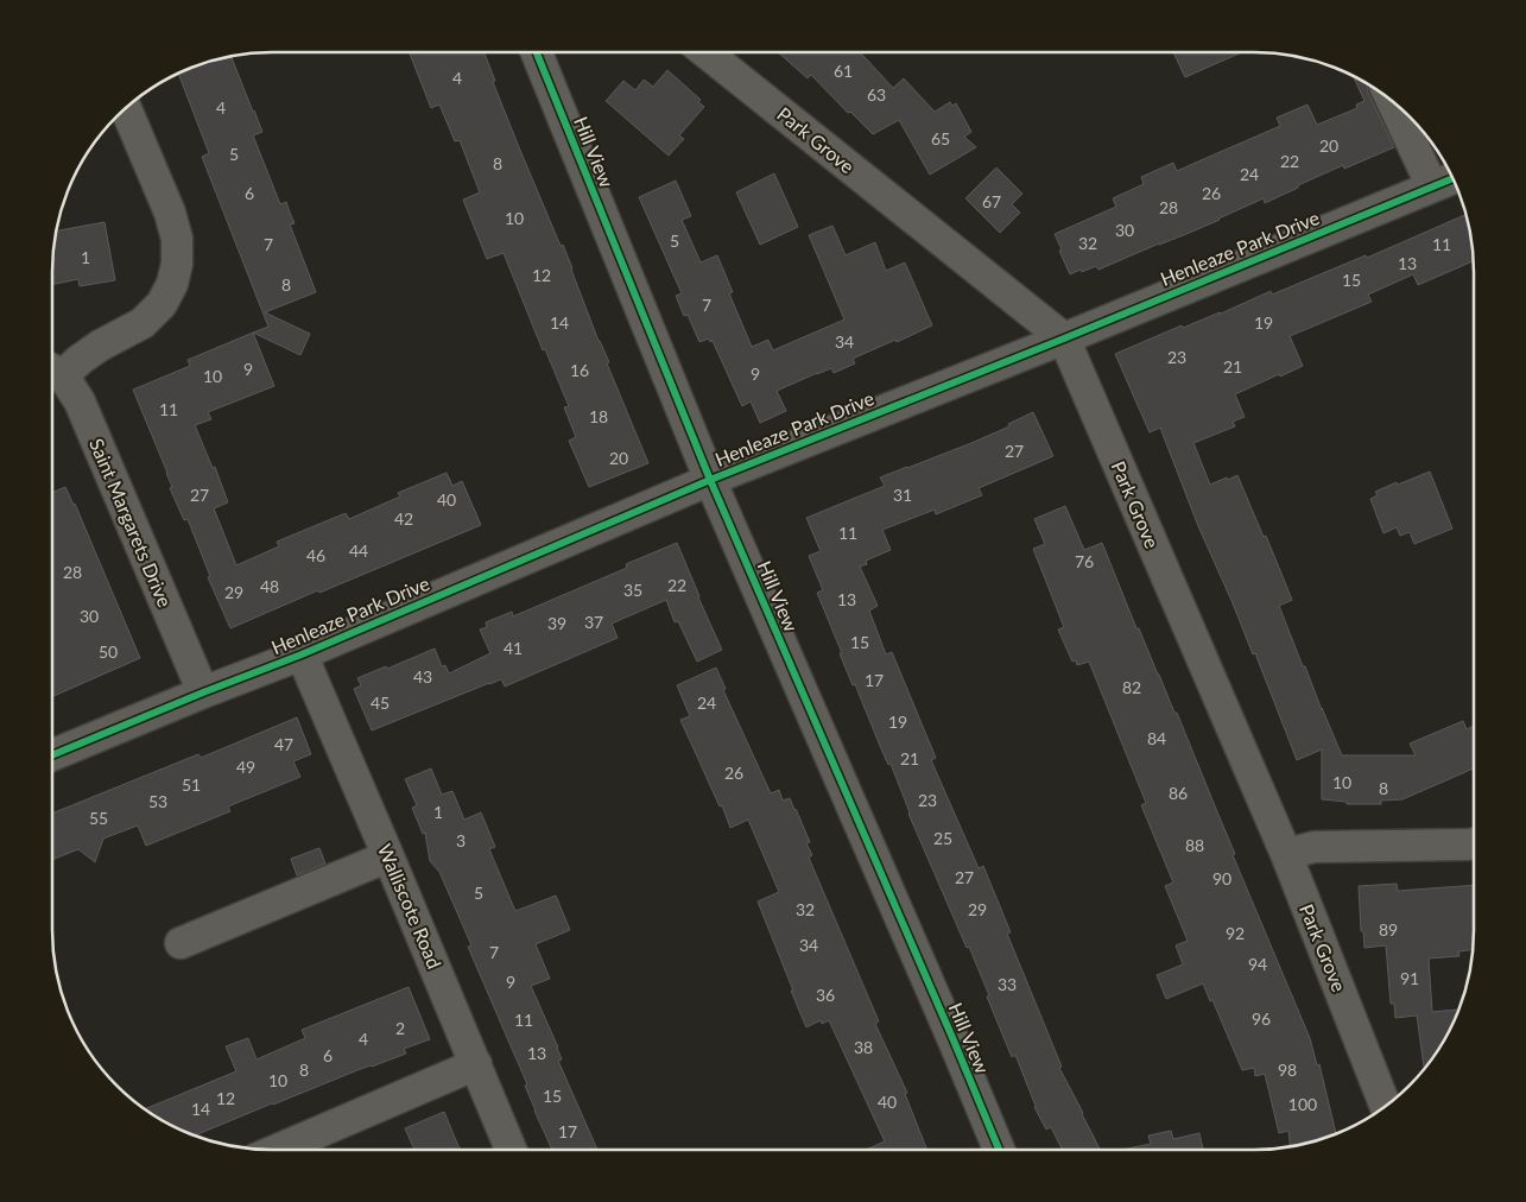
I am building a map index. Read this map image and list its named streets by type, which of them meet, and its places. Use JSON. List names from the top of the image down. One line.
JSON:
{"streets":{"street":["Park Grove","Hill View","Henleaze Park Drive","Saint Margarets Drive","Walliscote Road"]},"crossings":[["Park Grove","Henleaze Park Drive"],["Hill View","Henleaze Park Drive"],["Henleaze Park Drive","Saint Margarets Drive"],["Henleaze Park Drive","Walliscote Road"]],"house_numbers":["61","4","63","4","65","20","5","22","8","24","6","26","67","28","10","30","5","32","7","11","1","13","12","15","8","7","14","19","34","23","21","9","16","9","10","11","18","27","20","27","31","40","42","11","44","46","76","28","22","48","35","29","13","30","37","39","15","41","50","43","17","82","45","24","19","84","47","21","49","26","10","51","8","86","23","53","1","55","25","3","88","27","90","5","32","29","89","92","34","7","94","91","9","33","36","96","11","2","4","38","13","6","8","98","10","15","12","40","100","14","17"]}
